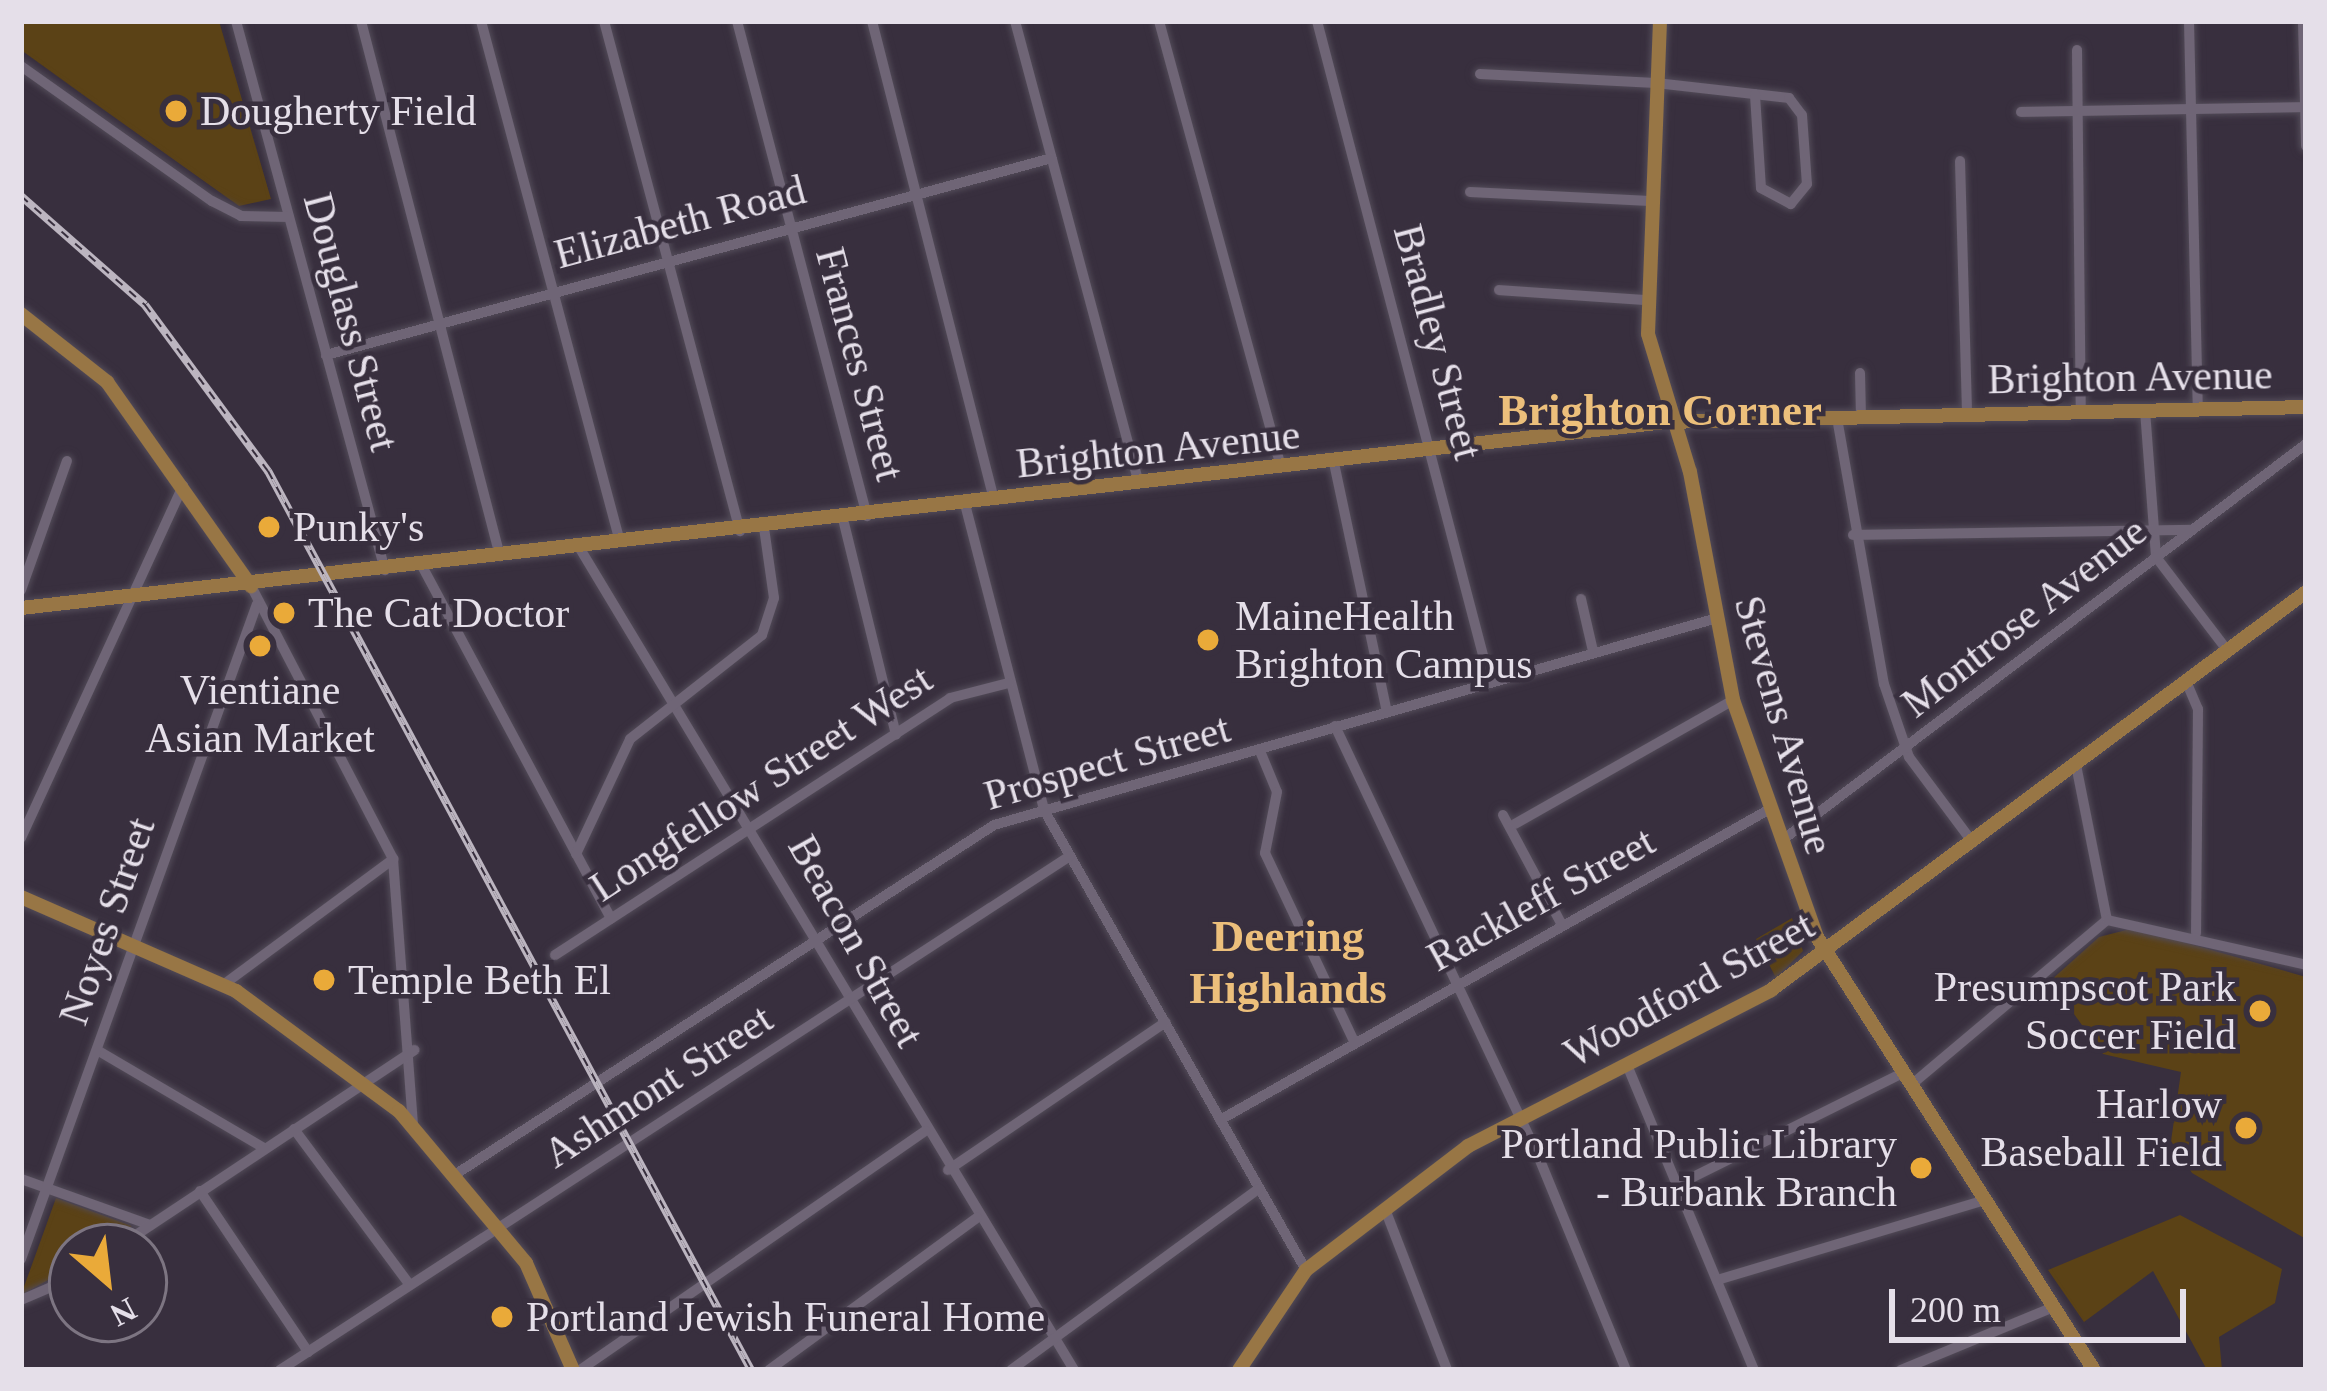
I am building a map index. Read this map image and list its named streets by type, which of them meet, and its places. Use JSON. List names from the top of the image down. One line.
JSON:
{"streets":{"main road":["Brighton Avenue","Stevens Avenue","Woodford Street"],"street":["Elizabeth Road","Douglass Street","Bradley Street","Frances Street","Montrose Avenue","Prospect Street","Longfellow Street West","Rackleff Street","Noyes Street","Beacon Street","Ashmont Street"]},"crossings":[["Elizabeth Road","Douglass Street"],["Elizabeth Road","Frances Street"],["Douglass Street","Brighton Avenue"],["Bradley Street","Brighton Avenue"],["Bradley Street","Prospect Street"],["Frances Street","Brighton Avenue"],["Brighton Avenue","Stevens Avenue"],["Brighton Avenue","Beacon Street"],["Montrose Avenue","Stevens Avenue"],["Stevens Avenue","Prospect Street"],["Stevens Avenue","Rackleff Street"],["Stevens Avenue","Woodford Street"],["Prospect Street","Beacon Street"],["Longfellow Street West","Beacon Street"],["Beacon Street","Ashmont Street"]],"districts":["Brighton Corner","Deering Highlands"],"places":["Dougherty Field","Punky's","The Cat Doctor","MaineHealth Brighton Campus","Vientiane Asian Market","Temple Beth El","Presumpscot Park Soccer Field","Harlow Baseball Field","Portland Public Library - Burbank Branch","Portland Jewish Funeral Home"],"scale_bar":"200 m","north":"bottom right"}
